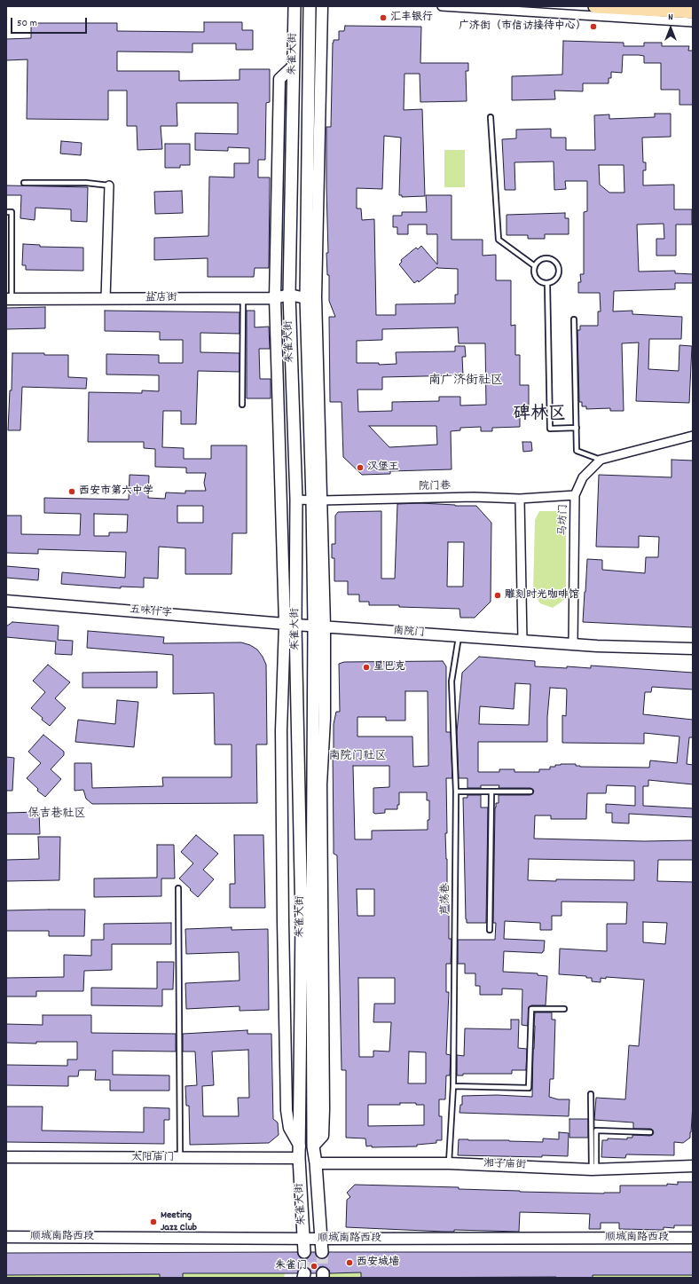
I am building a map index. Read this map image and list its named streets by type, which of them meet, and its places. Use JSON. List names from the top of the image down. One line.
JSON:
{"streets":{"main road":["朱雀大街"],"street":["盐店街","院门巷","马坊门","五味什字","南院门","太阳庙门","湘子庙街","顺城南路西段"],"lane":["芦荡巷"]},"crossings":[["朱雀大街","盐店街"],["朱雀大街","院门巷"],["朱雀大街","五味什字"],["朱雀大街","南院门"],["朱雀大街","太阳庙门"],["朱雀大街","湘子庙街"],["朱雀大街","顺城南路西段"],["院门巷","马坊门"],["马坊门","南院门"],["五味什字","南院门"],["南院门","芦荡巷"],["芦荡巷","湘子庙街"]],"districts":["南广济街社区","碑林区","南院门社区","保吉巷社区"],"places":["汇丰银行","广济街（市信访接待中心）","汉堡王","西安市第六中学","雕刻时光咖啡馆","星巴克","Meeting Jazz Club","西安城墙","朱雀门"],"scale_bar":"50 m","north":"top"}
